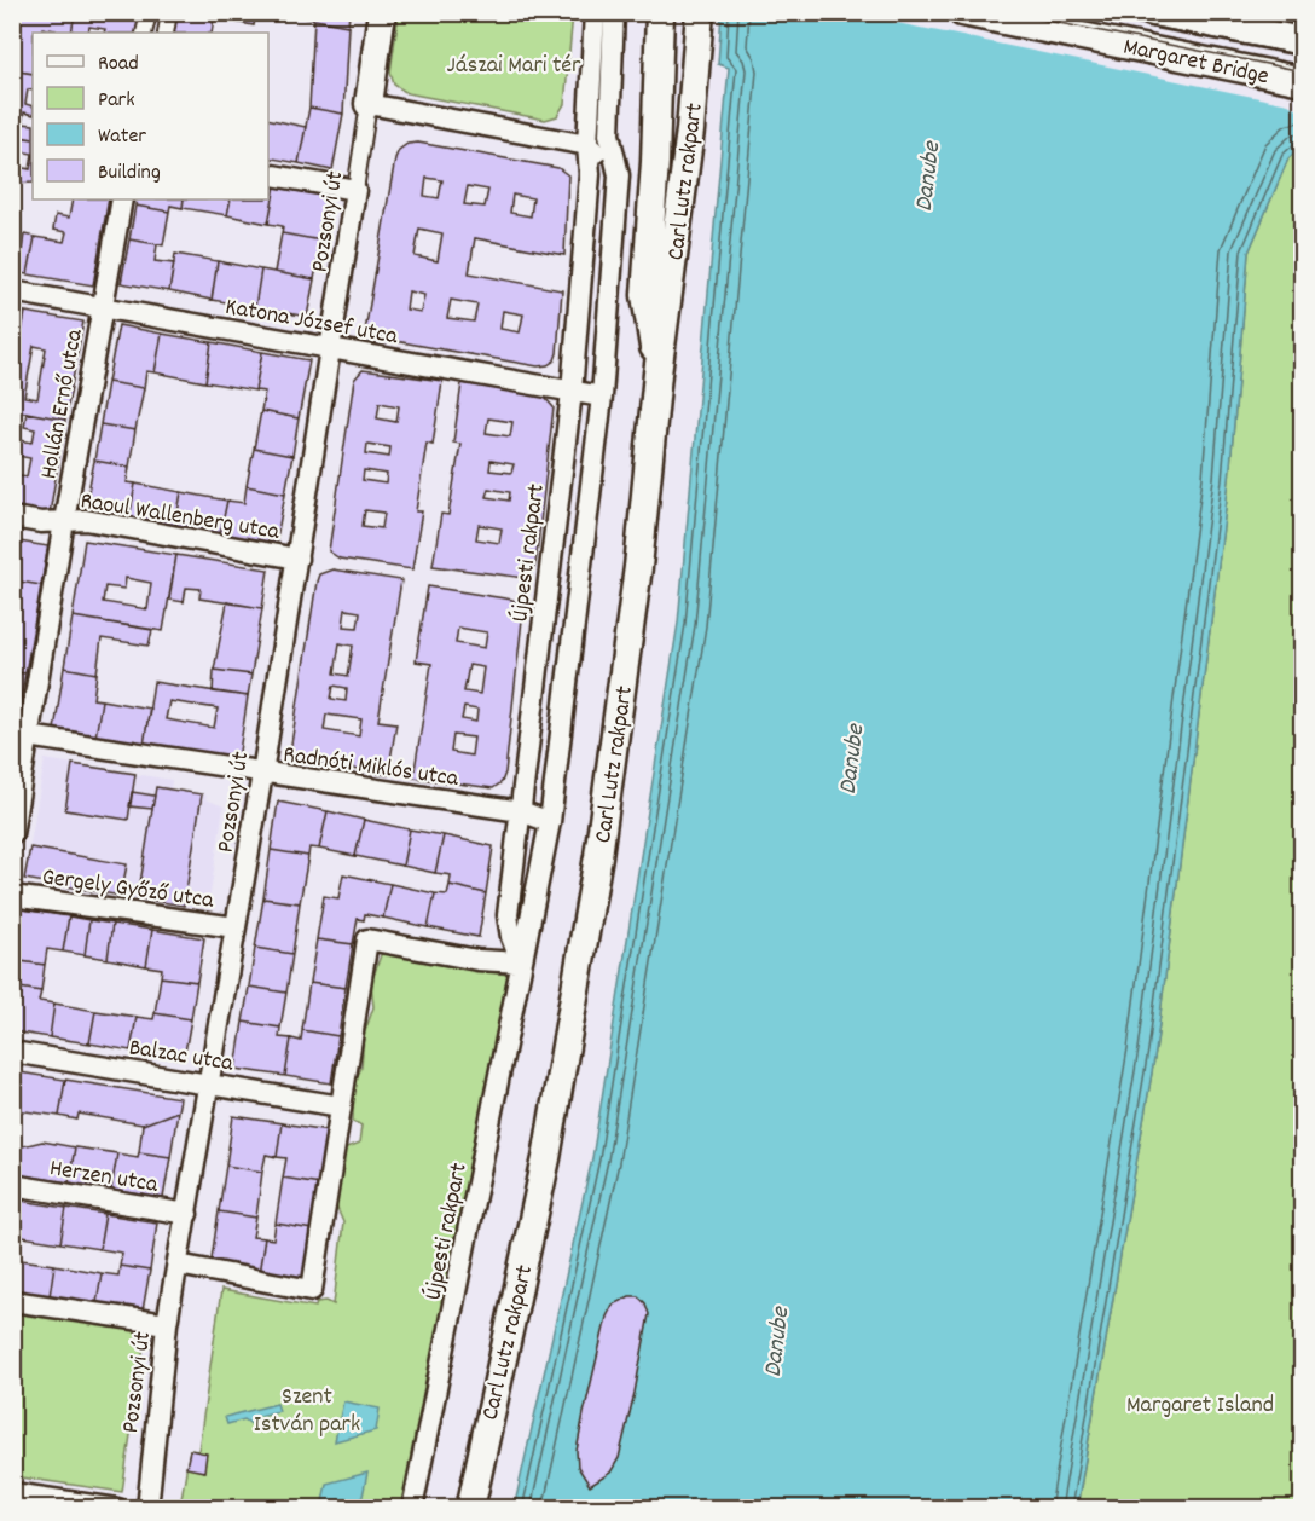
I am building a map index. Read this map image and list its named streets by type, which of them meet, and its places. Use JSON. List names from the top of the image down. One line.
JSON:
{"streets":{"main road":["Margaret Bridge","Carl Lutz rakpart"],"street":["Pozsonyi út","Katona József utca","Hollán Ernő utca","Raoul Wallenberg utca","Újpesti rakpart","Radnóti Miklós utca","Gergely Győző utca","Balzac utca","Herzen utca"]},"crossings":[["Pozsonyi út","Katona József utca"],["Pozsonyi út","Raoul Wallenberg utca"],["Pozsonyi út","Radnóti Miklós utca"],["Pozsonyi út","Gergely Győző utca"],["Pozsonyi út","Balzac utca"],["Pozsonyi út","Herzen utca"],["Katona József utca","Hollán Ernő utca"],["Katona József utca","Újpesti rakpart"],["Hollán Ernő utca","Raoul Wallenberg utca"],["Hollán Ernő utca","Radnóti Miklós utca"],["Újpesti rakpart","Radnóti Miklós utca"]],"water":["Danube"],"parks":["Jászai Mari tér","Szent István park","Margaret Island"],"legend":["Road","Park","Water","Building"]}
